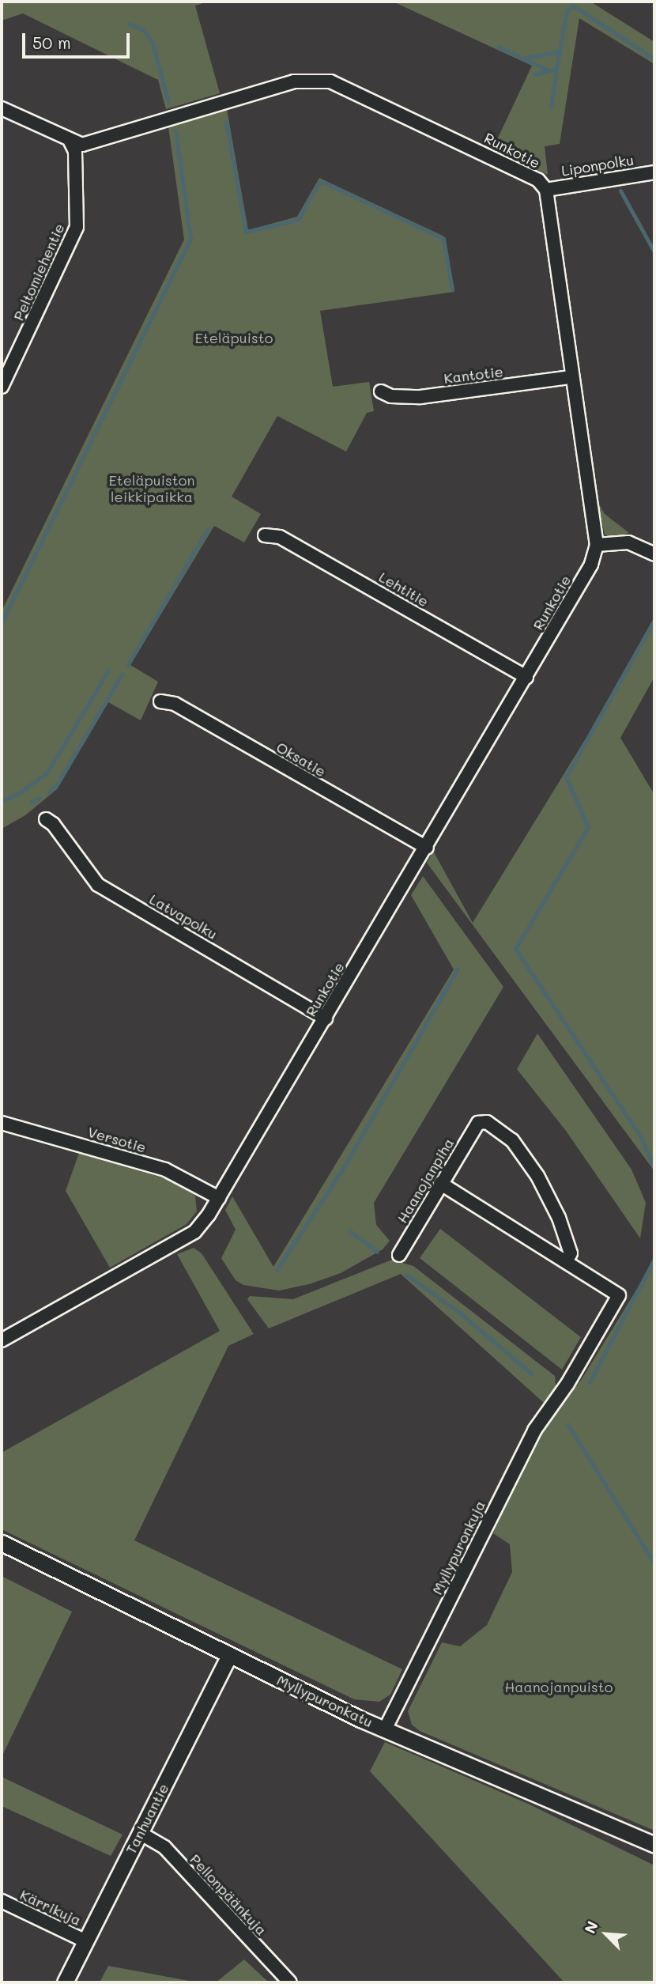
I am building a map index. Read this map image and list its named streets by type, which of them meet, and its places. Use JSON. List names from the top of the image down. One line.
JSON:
{"streets":{"street":["Runkotie","Liponpolku","Peltomiehentie","Kantotie","Lehtitie","Oksatie","Latvapolku","Versotie","Haanojanpiha","Myllypuronkuja","Myllypuronkatu","Tanhuantie","Pellonpäänkuja","Kärrikuja"]},"crossings":[["Runkotie","Liponpolku"],["Runkotie","Peltomiehentie"],["Runkotie","Kantotie"],["Runkotie","Lehtitie"],["Runkotie","Oksatie"],["Runkotie","Latvapolku"],["Runkotie","Versotie"],["Haanojanpiha","Myllypuronkuja"],["Myllypuronkuja","Myllypuronkatu"],["Myllypuronkatu","Tanhuantie"],["Tanhuantie","Pellonpäänkuja"],["Tanhuantie","Kärrikuja"]],"parks":["Eteläpuisto","Eteläpuiston leikkipaikka","Haanojanpuisto"],"scale_bar":"50 m","north":"top left"}
